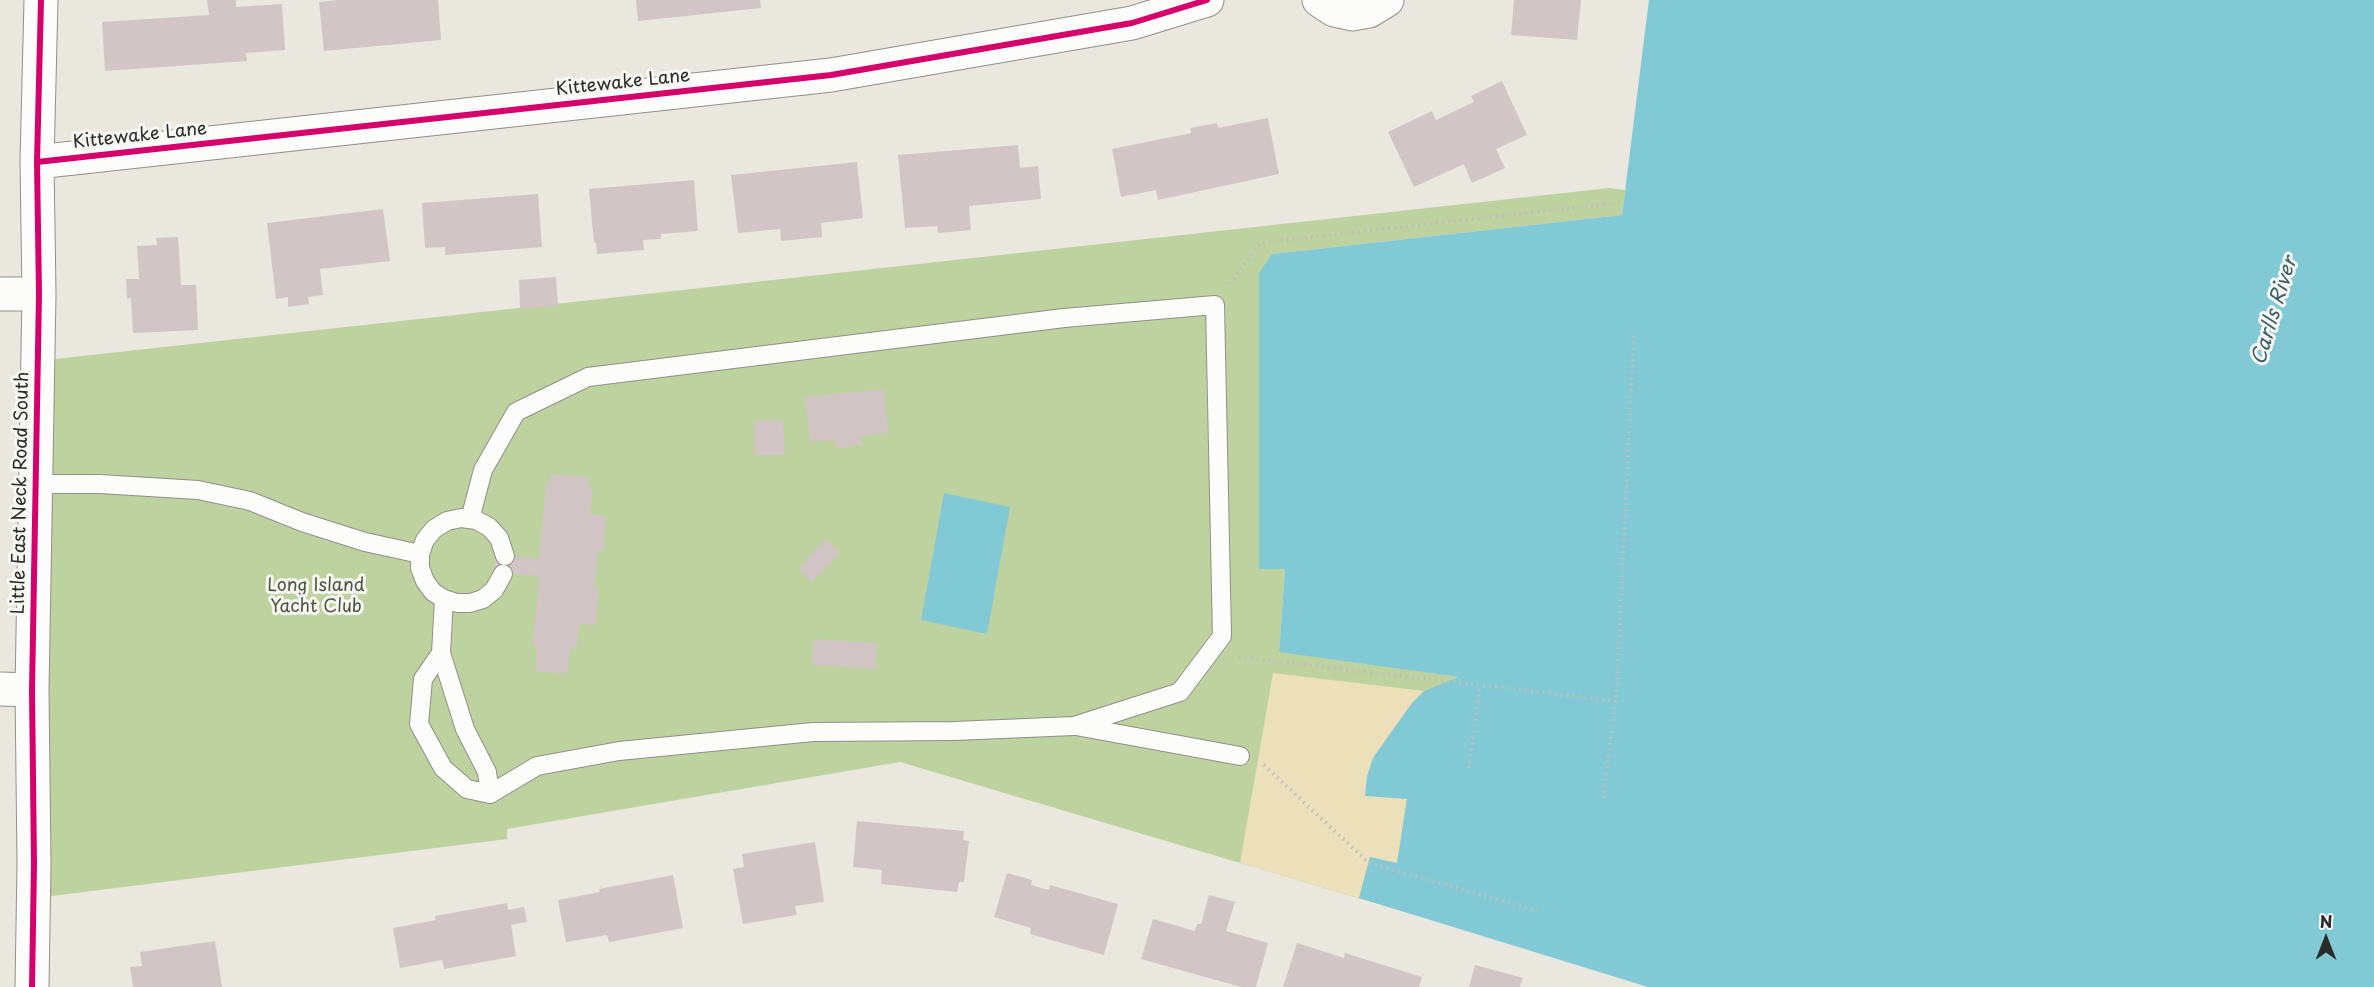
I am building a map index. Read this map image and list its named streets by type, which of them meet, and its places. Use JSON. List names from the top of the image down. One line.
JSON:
{"streets":{"street":["Kittewake Lane","Little East Neck Road South"]},"crossings":[["Kittewake Lane","Little East Neck Road South"]],"water":["Carlls River"],"parks":["Long Island Yacht Club"],"north":"top"}
